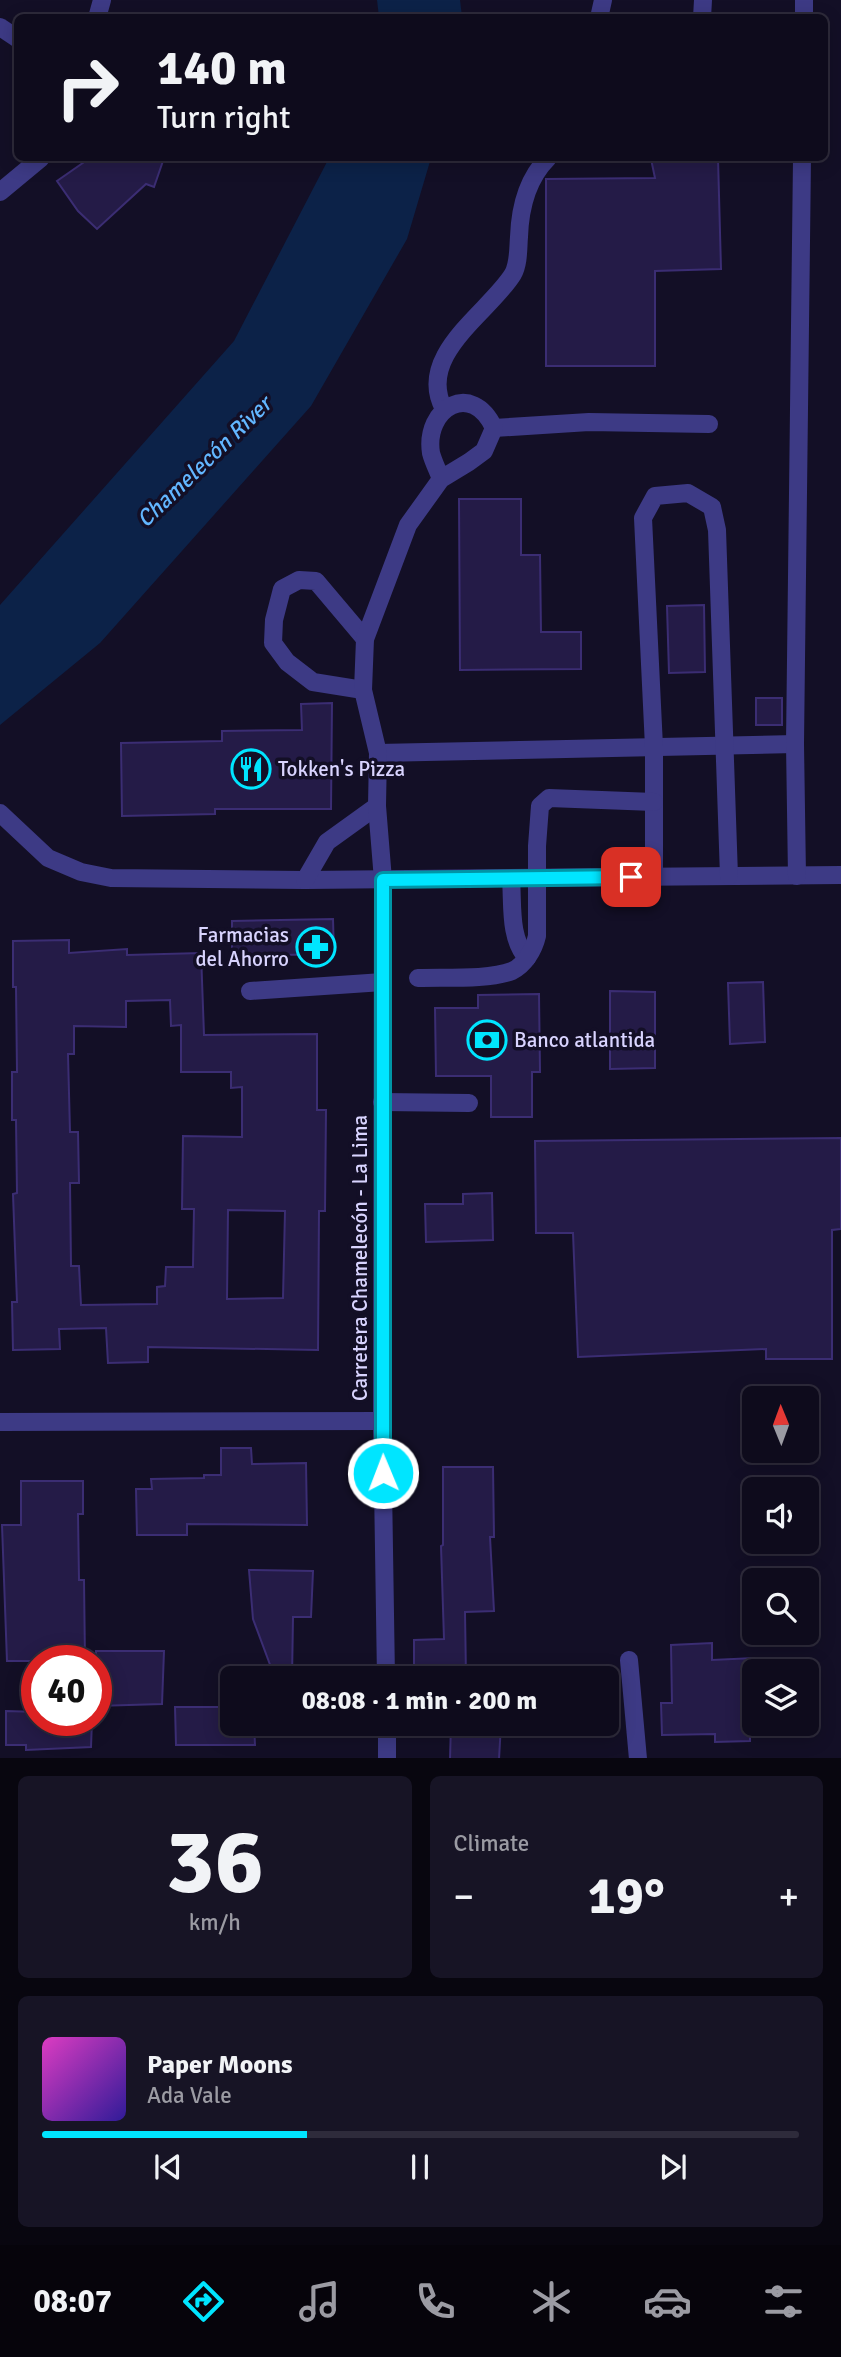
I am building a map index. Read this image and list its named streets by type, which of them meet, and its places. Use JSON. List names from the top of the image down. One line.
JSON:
{"streets":{"street":["Carretera Chamelecón - La Lima"]},"water":["Chamelecón River"],"places":{"restaurant":["Tokken's Pizza"],"pharmacy":["Farmacias del Ahorro"],"bank":["Banco atlantida"]},"north":"top","page":{"turn":["140 m","Turn right"],"limit":"40","trip":"08:08 · 1 min · 200 m","tile":[["36","km/h"],"Climate"],"heat":["−","19°","+"],"song":["Paper Moons","Ada Vale"],"tabs":"08:07"}}
